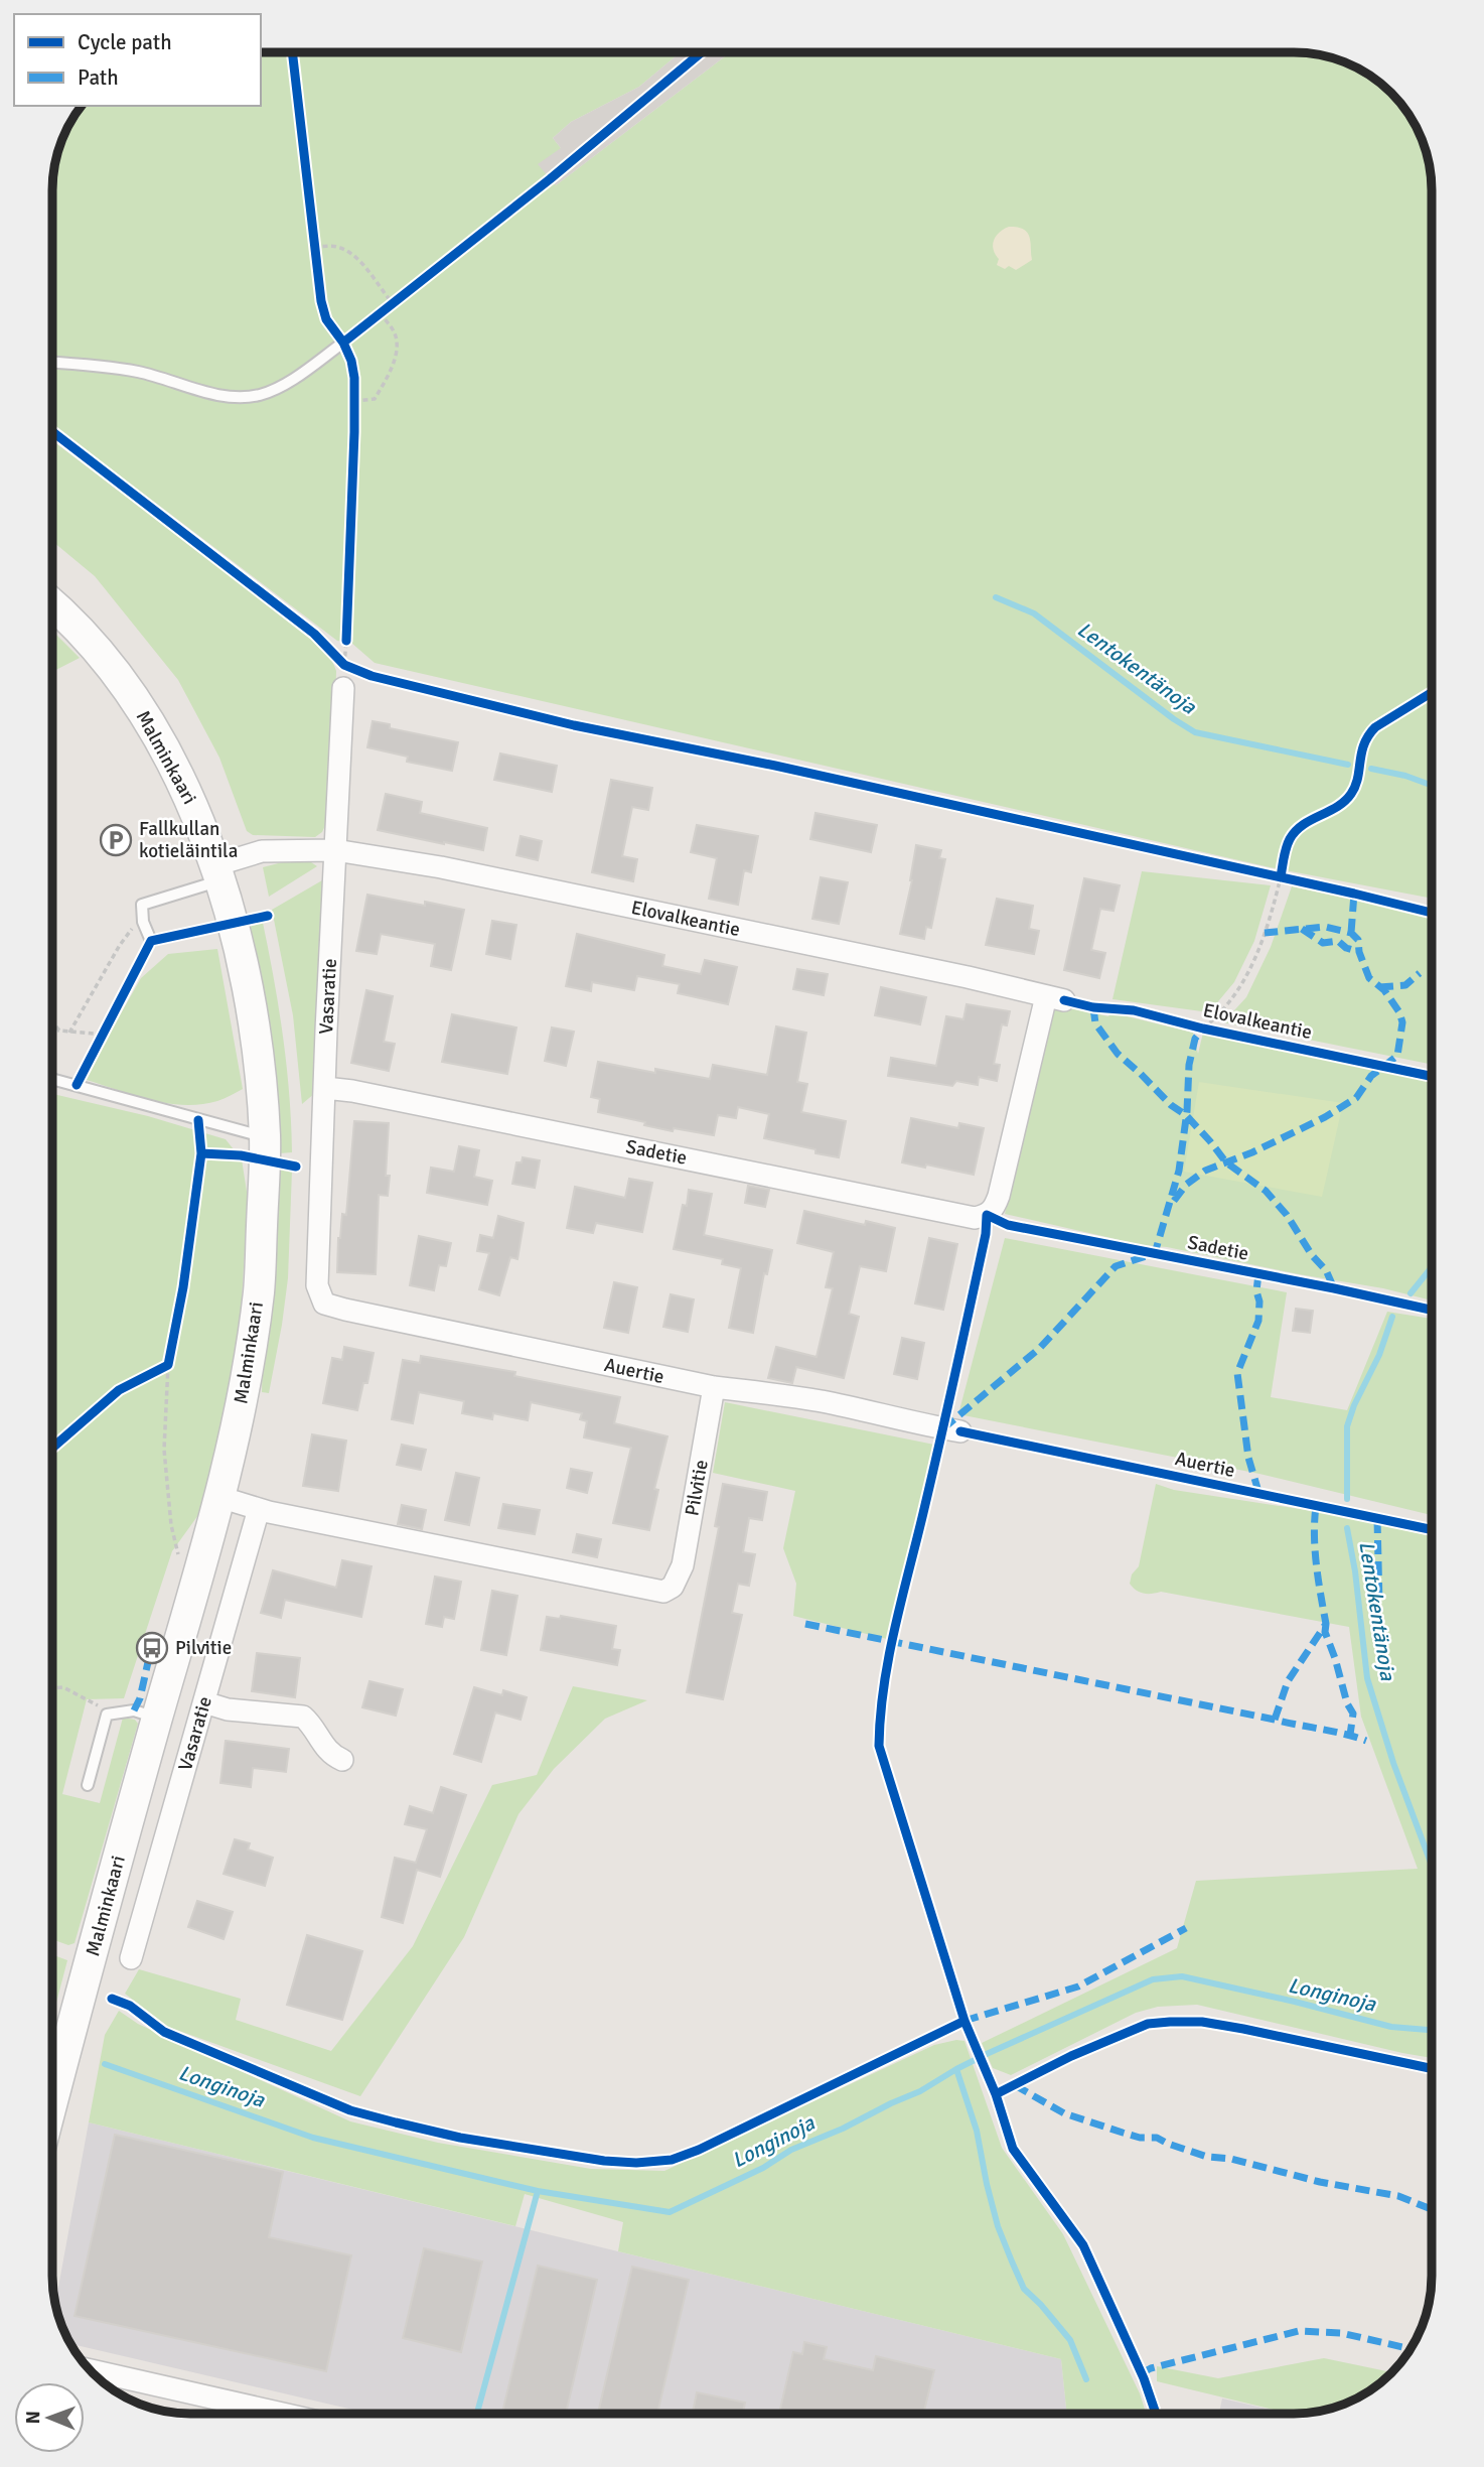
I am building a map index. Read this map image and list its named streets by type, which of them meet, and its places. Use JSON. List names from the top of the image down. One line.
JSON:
{"streets":{"main road":["Malminkaari"],"street":["Elovalkeantie","Vasaratie","Sadetie","Auertie","Pilvitie"]},"crossings":[["Malminkaari","Elovalkeantie"],["Malminkaari","Pilvitie"],["Elovalkeantie","Vasaratie"],["Elovalkeantie","Sadetie"],["Vasaratie","Sadetie"],["Vasaratie","Auertie"],["Vasaratie","Pilvitie"],["Auertie","Pilvitie"]],"water":["Lentokentänoja","Longinoja"],"places":{"parking":["Fallkullan kotieläintila"],"bus stop":["Pilvitie"]},"legend":["Cycle path","Path"],"north":"left"}
